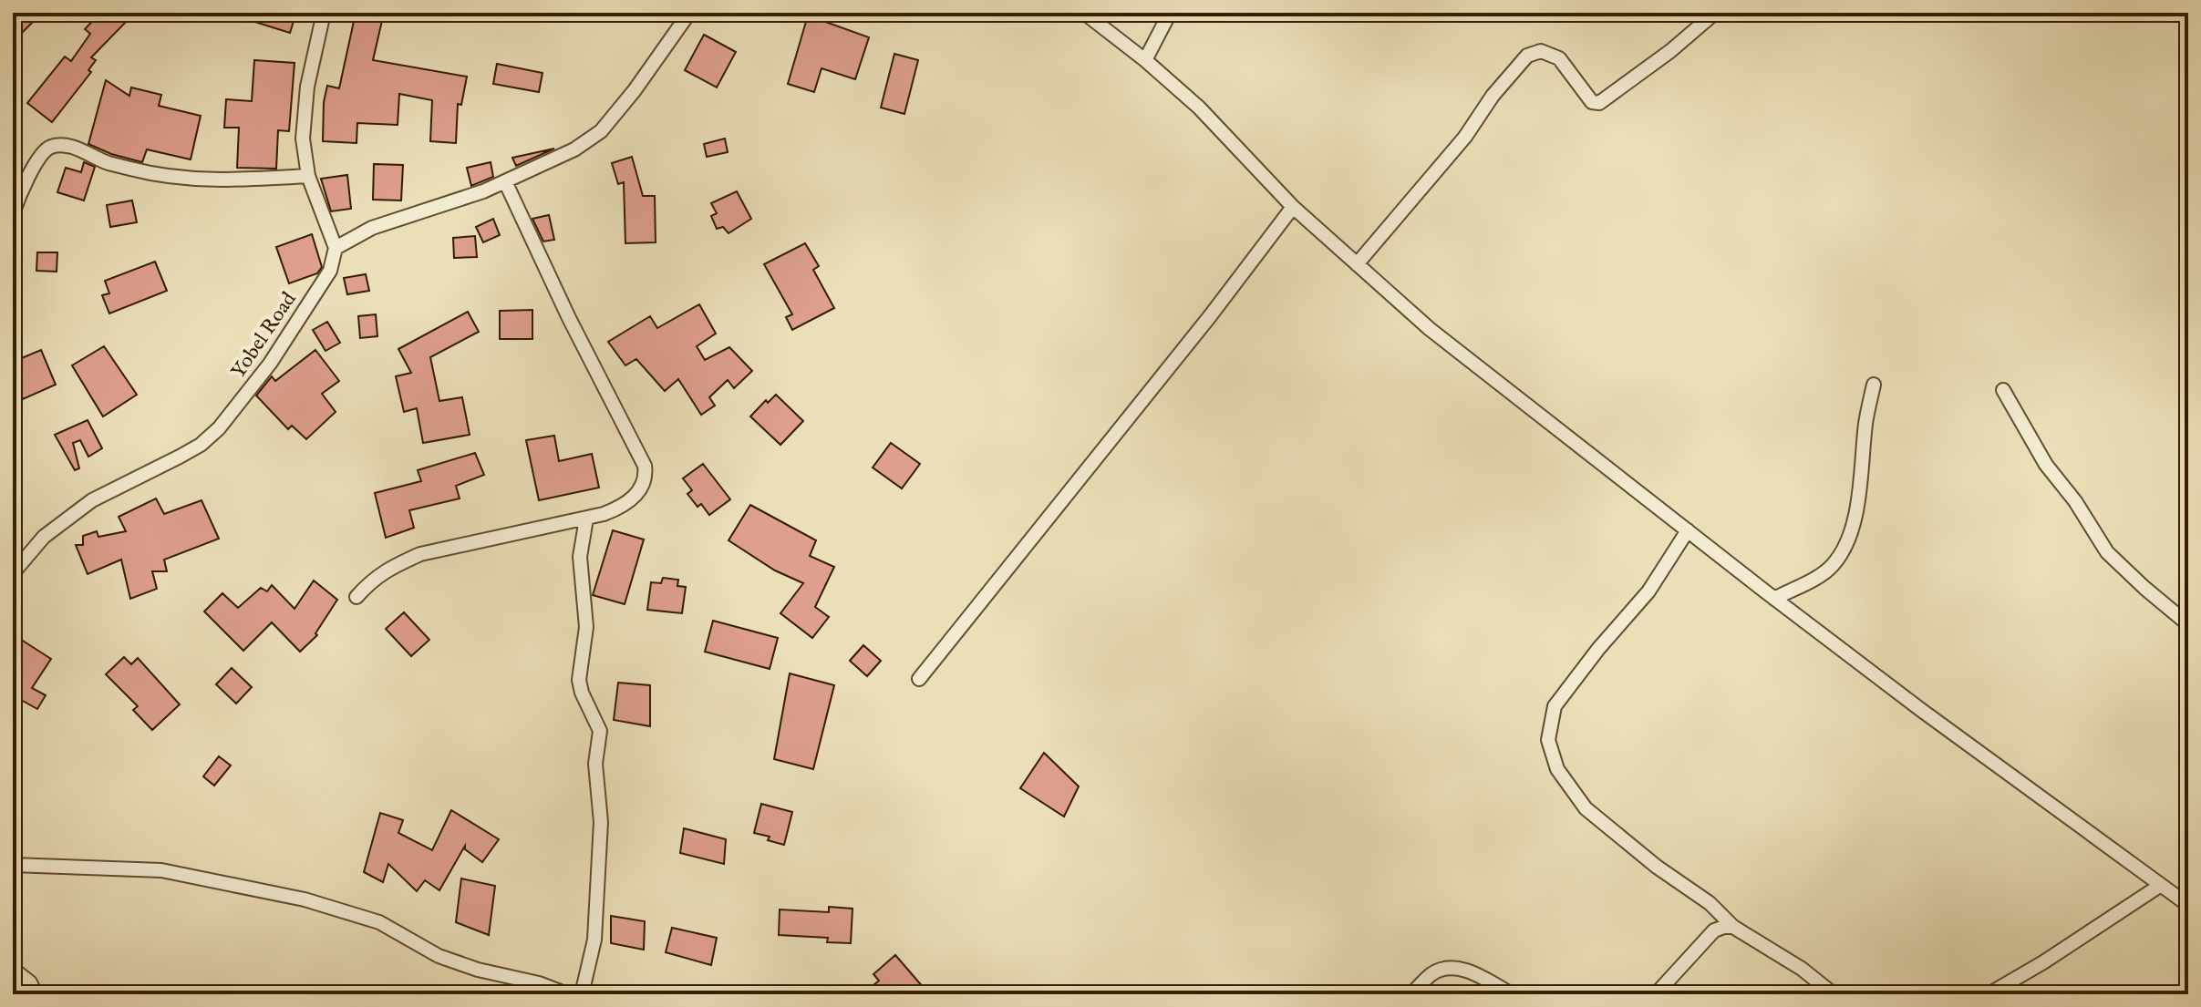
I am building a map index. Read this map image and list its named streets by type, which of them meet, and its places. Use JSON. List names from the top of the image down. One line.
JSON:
{"streets":{"street":["Yobel Road"]}}
